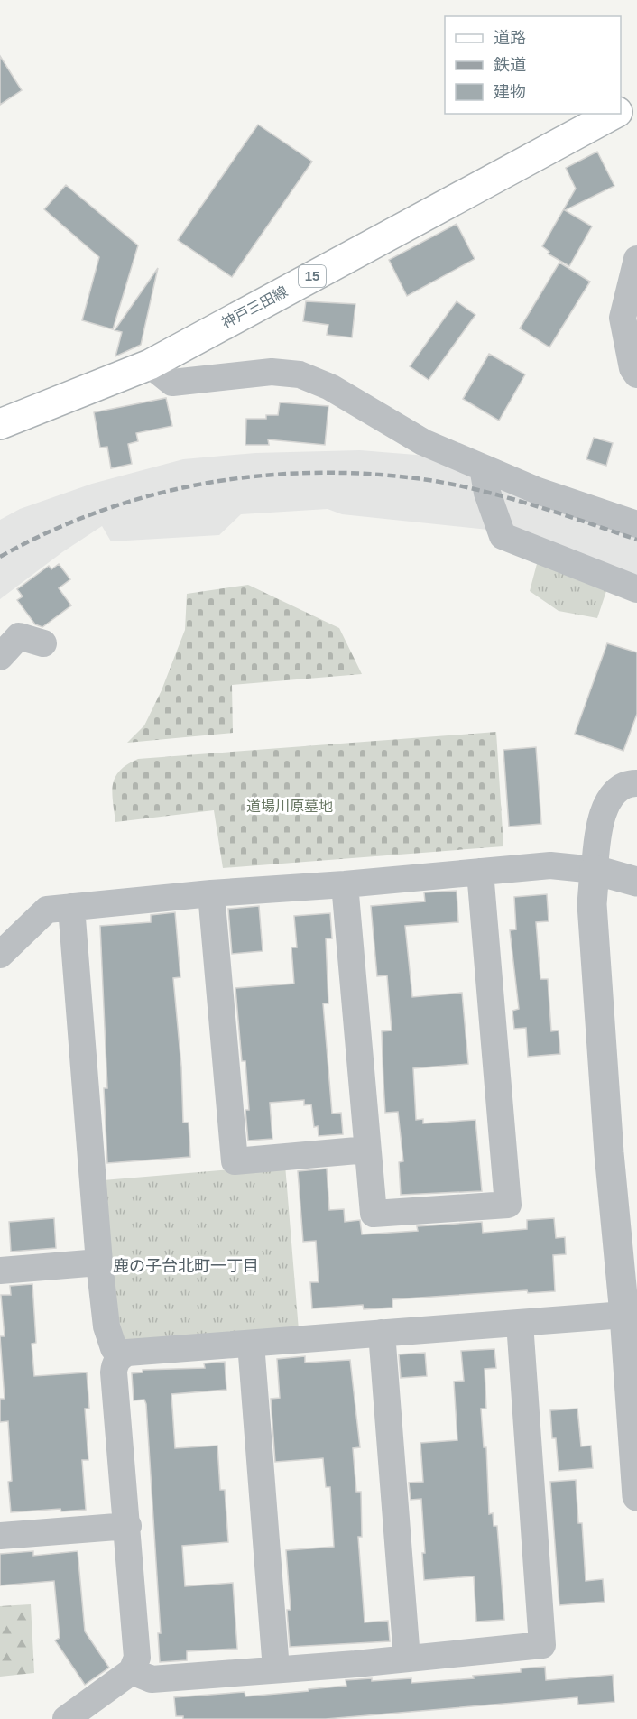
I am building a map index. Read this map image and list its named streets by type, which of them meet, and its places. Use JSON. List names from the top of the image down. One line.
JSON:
{"streets":{"main road":["15","神戸三田線"]},"districts":["鹿の子台北町一丁目"],"parks":["道場川原墓地"],"legend":["道路","鉄道","建物"]}
